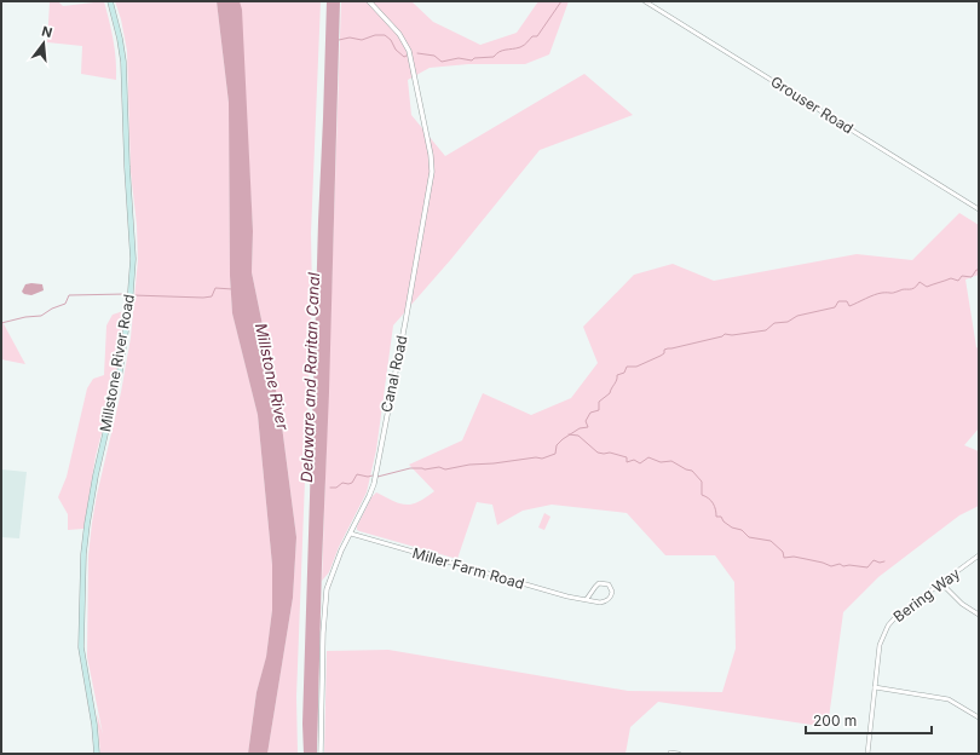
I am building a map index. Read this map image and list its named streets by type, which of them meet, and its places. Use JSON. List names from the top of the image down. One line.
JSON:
{"streets":{"main road":["Millstone River Road"],"street":["Grouser Road","Canal Road","Miller Farm Road","Bering Way"]},"crossings":[["Canal Road","Miller Farm Road"]],"water":["Millstone River","Delaware and Raritan Canal"],"scale_bar":"200 m","north":"top"}
